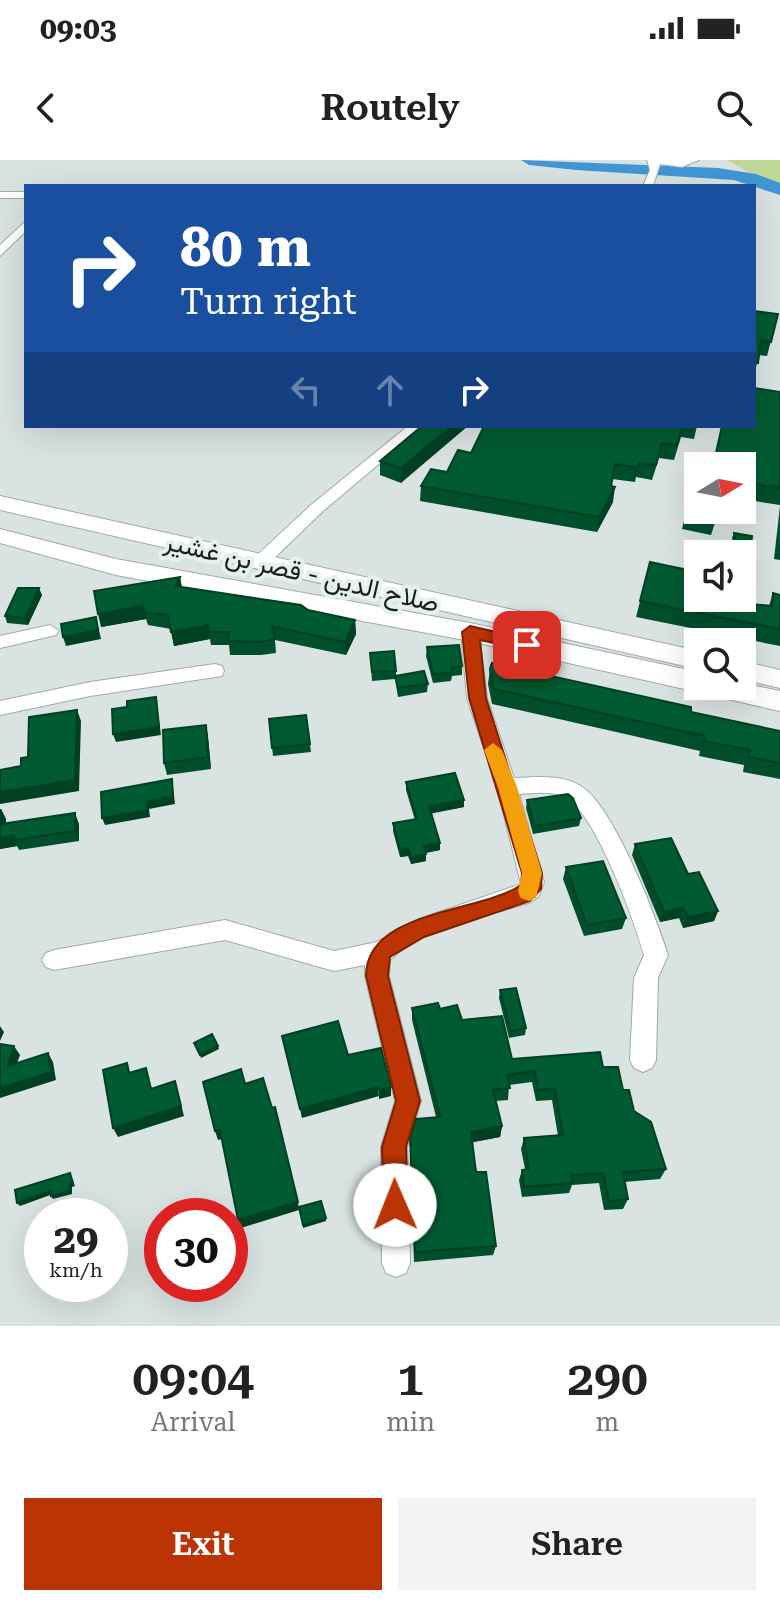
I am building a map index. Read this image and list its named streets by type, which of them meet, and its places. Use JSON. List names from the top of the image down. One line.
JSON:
{"streets":{"highway":["صلاح الدين - قصر بن غشير"]},"north":"right","page":{"status":"09:03","header":"Routely","turn":["80 m","Turn right"],"speed":"29 km/h","limit":"30","eta":["09:04","Arrival","1","min","290","m"],"buttons":["Exit","Share"]}}
